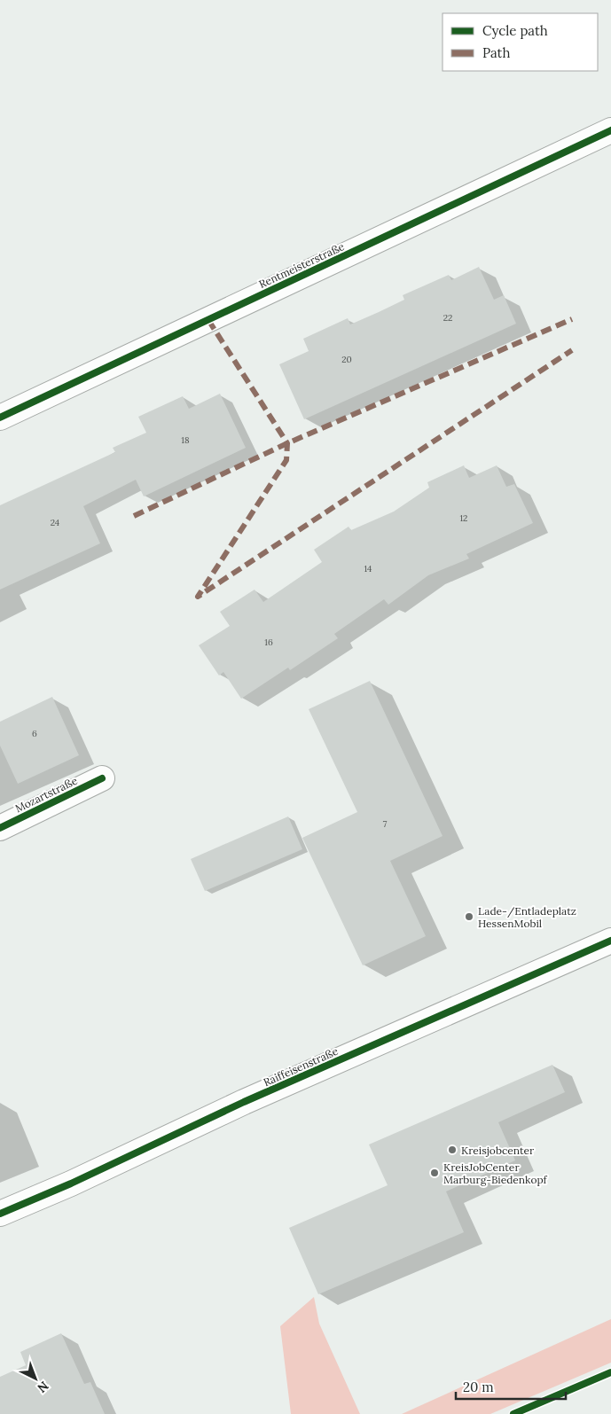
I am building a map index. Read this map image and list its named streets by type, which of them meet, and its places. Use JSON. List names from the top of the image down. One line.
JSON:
{"streets":{"street":["Rentmeisterstraße","Mozartstraße","Raiffeisenstraße"]},"places":["Lade-/Entladeplatz HessenMobil","Kreisjobcenter","KreisJobCenter Marburg-Biedenkopf"],"house_numbers":["22","20","18","12","24","14","16","6","7"],"legend":["Cycle path","Path"],"scale_bar":"20 m","north":"bottom right"}
